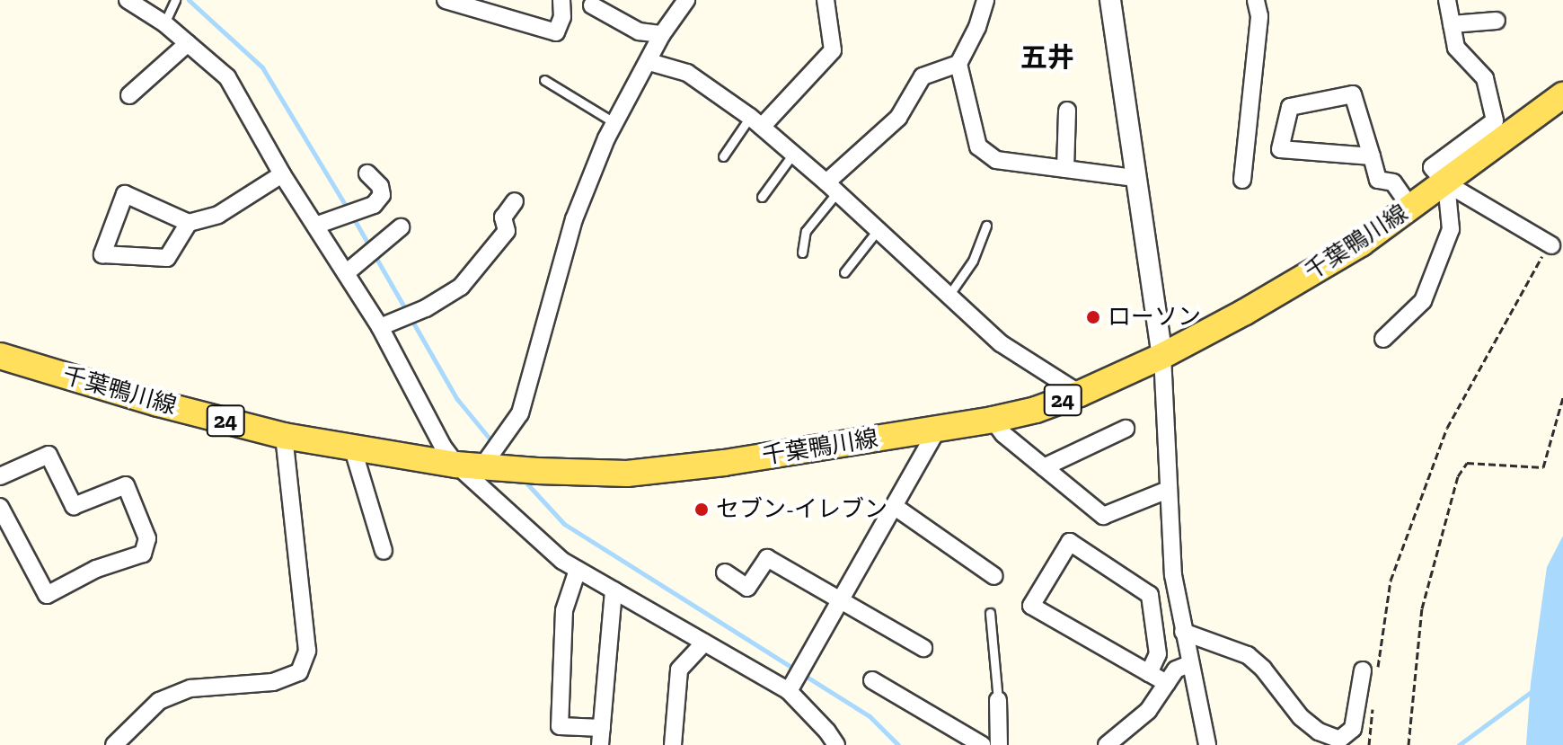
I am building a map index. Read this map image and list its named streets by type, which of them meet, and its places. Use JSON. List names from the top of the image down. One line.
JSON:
{"streets":{"main road":["千葉鴨川線","24"]},"districts":["五井"],"places":["ローソン","セブン-イレブン"]}
